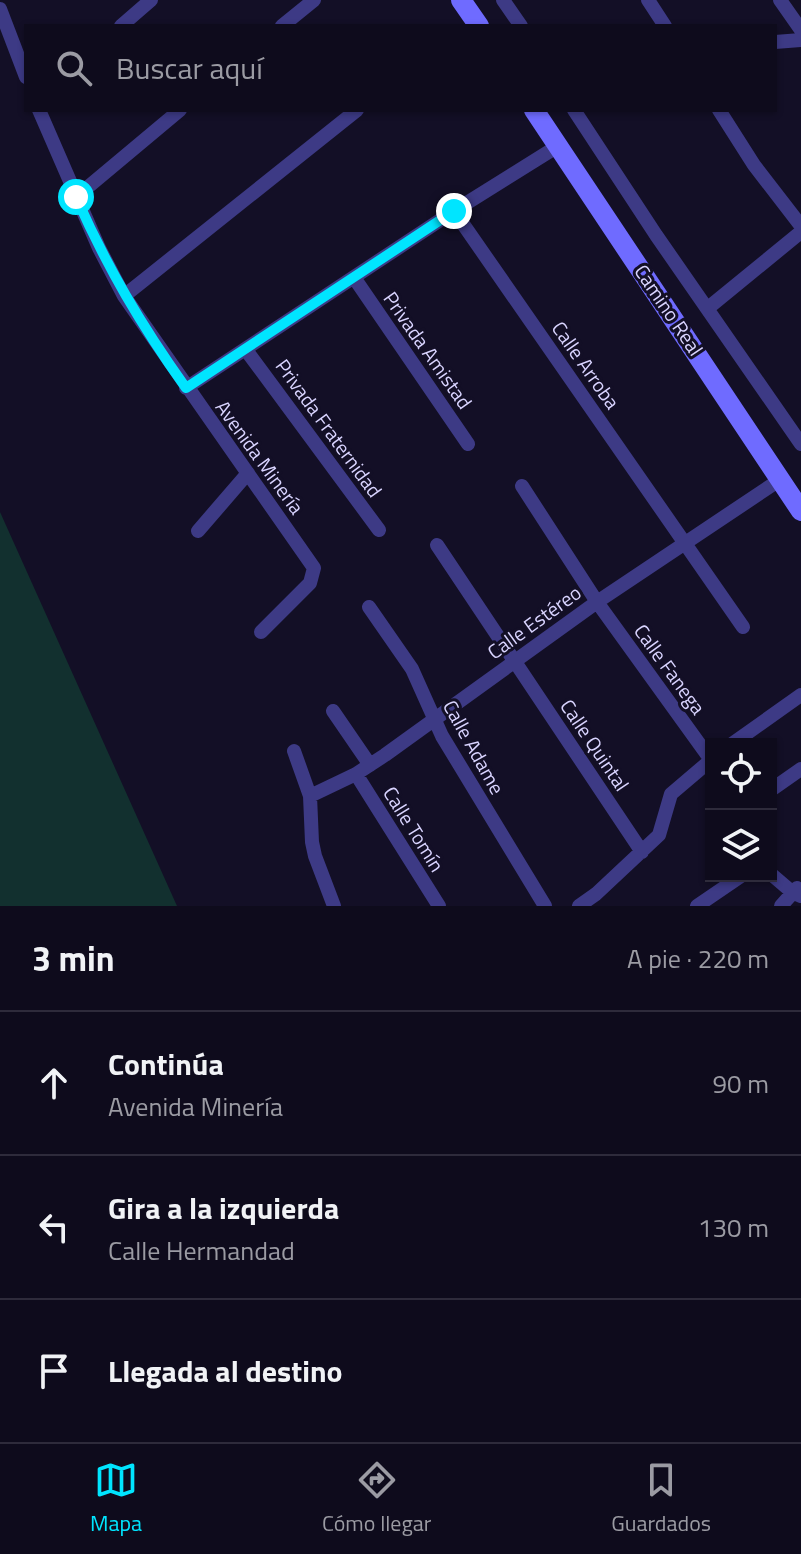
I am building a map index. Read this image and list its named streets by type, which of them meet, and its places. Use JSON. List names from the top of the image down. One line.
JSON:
{"streets":{"street":["Camino Real","Privada Amistad","Calle Arroba","Privada Fraternidad","Avenida Minería","Calle Estéreo","Calle Fanega","Calle Quintal","Calle Adame","Calle Tomín"]},"crossings":[["Camino Real","Calle Estéreo"],["Calle Arroba","Calle Estéreo"],["Calle Estéreo","Calle Fanega"],["Calle Estéreo","Calle Quintal"],["Calle Estéreo","Calle Adame"],["Calle Estéreo","Calle Tomín"]],"page":{"search":"Buscar aquí","heading":["3 min","A pie · 220 m"],"list":[["Continúa","Avenida Minería","90 m"],["Gira a la izquierda","Calle Hermandad","130 m"],"Llegada al destino"],"nav":["Mapa","Cómo llegar","Guardados"]}}
